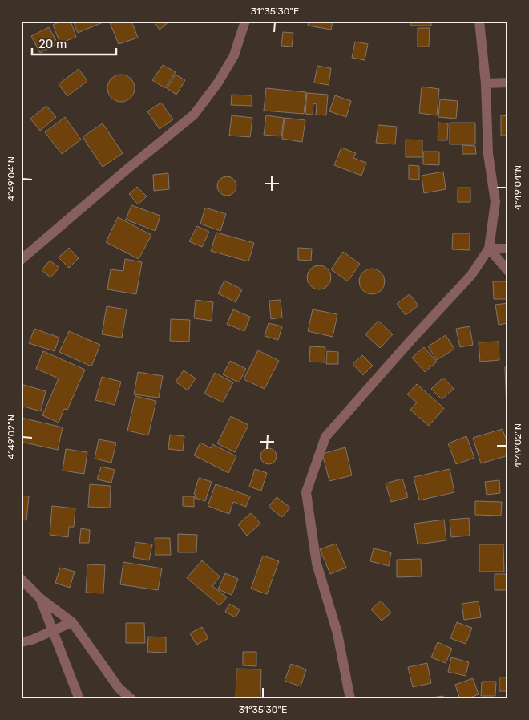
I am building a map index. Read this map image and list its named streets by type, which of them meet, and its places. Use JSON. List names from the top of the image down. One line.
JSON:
{"scale_bar":"20 m","coordinates":["31°35'30\"E","4°49'04\"N","4°49'02\"N"]}
